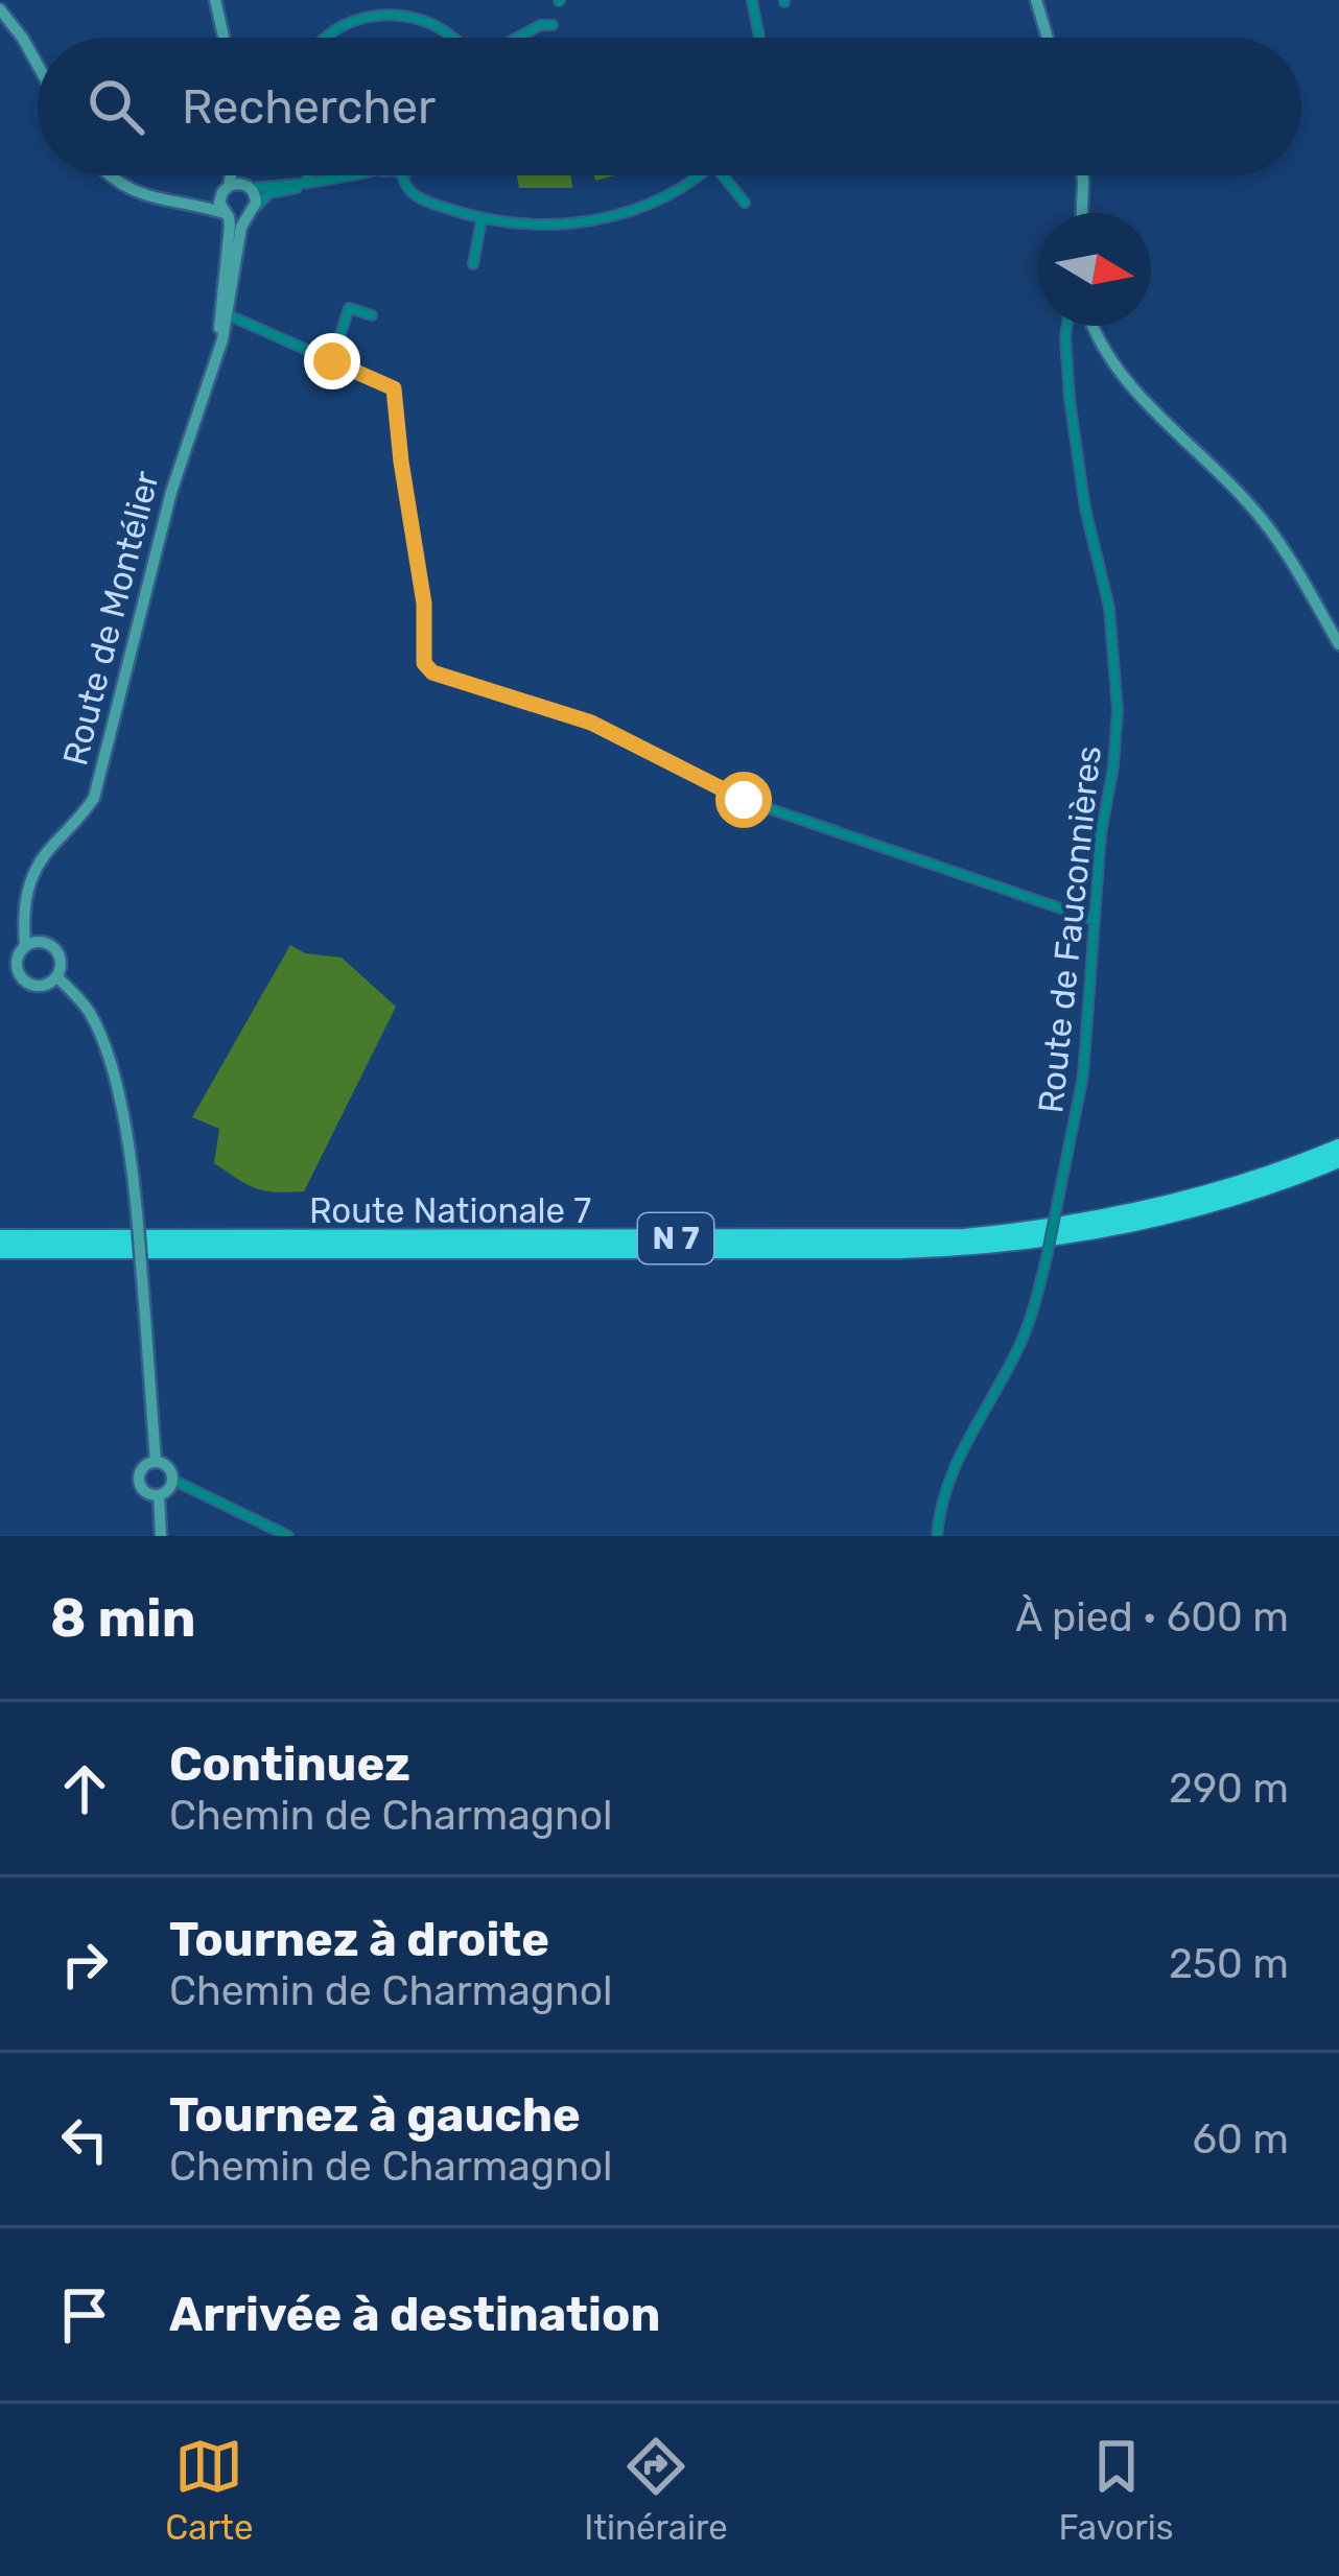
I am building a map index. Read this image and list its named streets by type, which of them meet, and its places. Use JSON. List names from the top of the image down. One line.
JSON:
{"streets":{"highway":["Route Nationale 7","N 7"],"main road":["Route de Montélier"],"street":["Route de Fauconnières"]},"north":"right","page":{"search":"Rechercher","heading":["8 min","À pied · 600 m"],"list":[["Continuez","Chemin de Charmagnol","290 m"],["Tournez à droite","Chemin de Charmagnol","250 m"],["Tournez à gauche","Chemin de Charmagnol","60 m"],"Arrivée à destination"],"nav":["Carte","Itinéraire","Favoris"]}}
